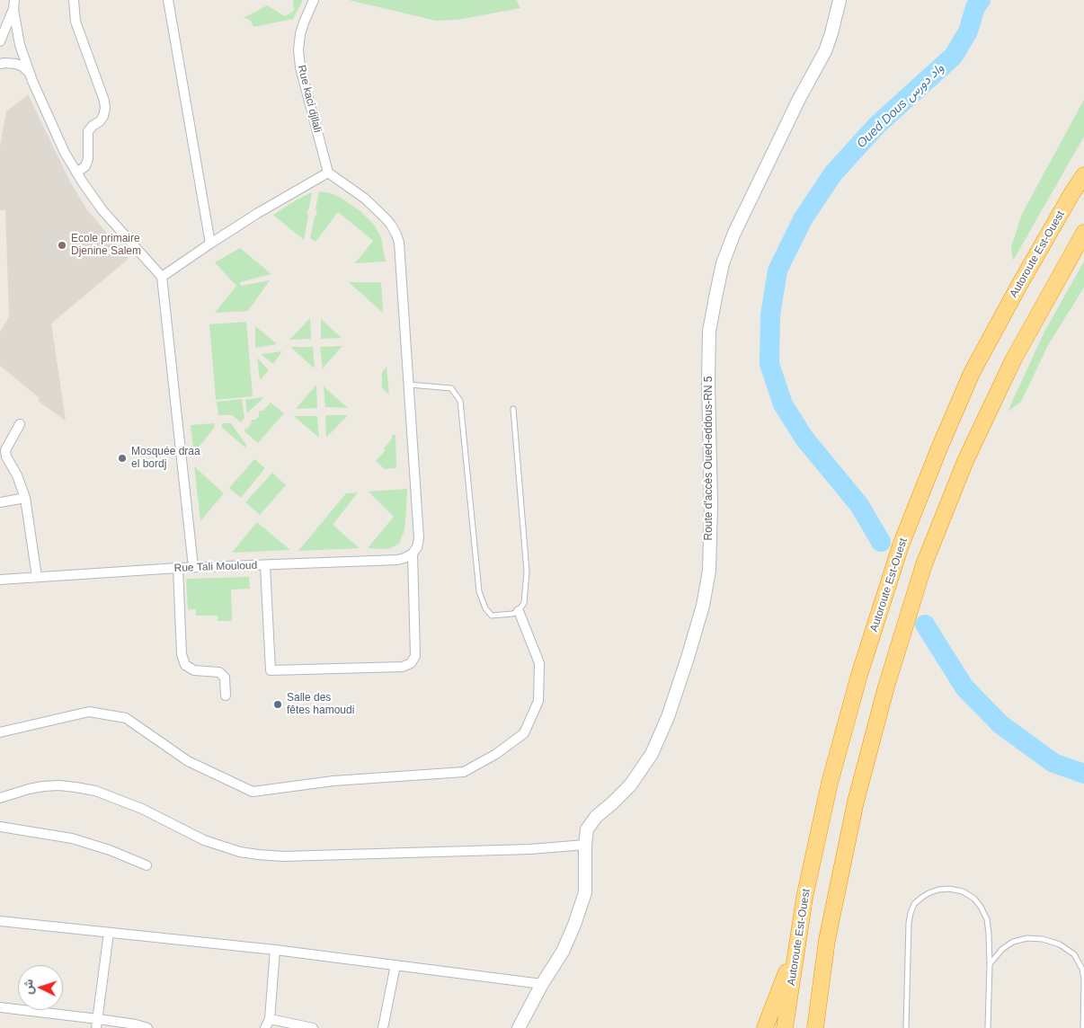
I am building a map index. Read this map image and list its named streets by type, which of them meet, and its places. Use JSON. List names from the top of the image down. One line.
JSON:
{"streets":{"highway":["Autoroute Est-Ouest"],"main road":["Route d'accès Oued-eddous-RN 5"],"street":["Rue kaci djllali","Rue Tali Mouloud"]},"water":["Oued Dous واد دورس"],"places":["Ecole primaire Djenine Salem","Mosquée draa el bordj","Salle des fêtes hamoudi"],"north":"left"}
